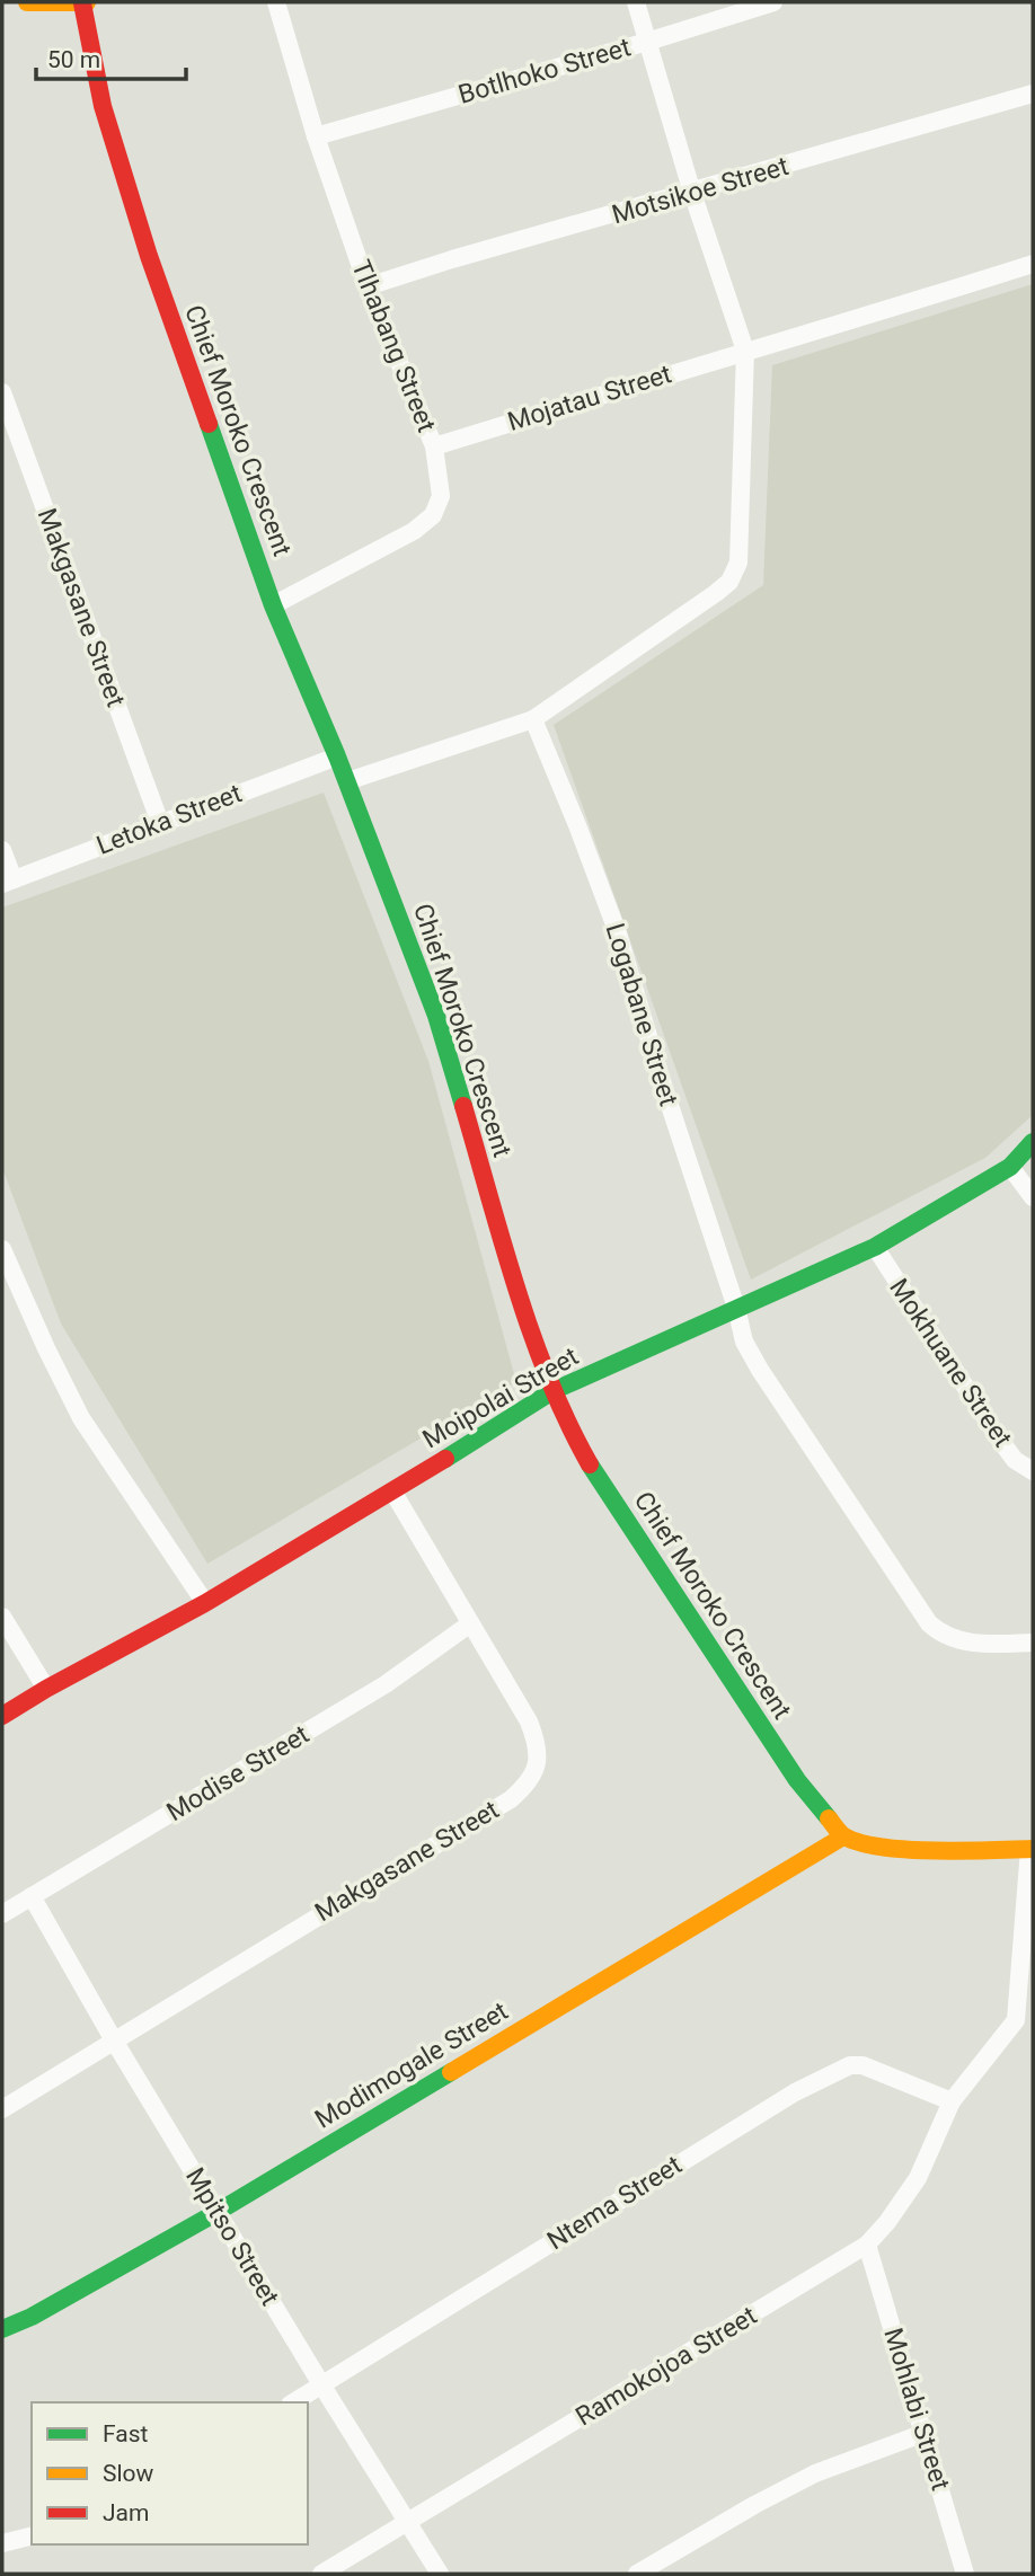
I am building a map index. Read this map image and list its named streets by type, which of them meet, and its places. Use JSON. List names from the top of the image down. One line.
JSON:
{"streets":{"street":["Botlhoko Street","Motsikoe Street","Tlhabang Street","Mojatau Street","Chief Moroko Crescent","Makgasane Street","Letoka Street","Logabane Street","Mokhuane Street","Moipolai Street","Modise Street","Modimogale Street","Ntema Street","Mpitso Street","Ramokojoa Street","Mohlabi Street"]},"crossings":[["Botlhoko Street","Tlhabang Street"],["Motsikoe Street","Tlhabang Street"],["Tlhabang Street","Mojatau Street"],["Tlhabang Street","Chief Moroko Crescent"],["Chief Moroko Crescent","Letoka Street"],["Chief Moroko Crescent","Moipolai Street"],["Chief Moroko Crescent","Modimogale Street"],["Makgasane Street","Letoka Street"],["Makgasane Street","Moipolai Street"],["Makgasane Street","Modise Street"],["Makgasane Street","Mpitso Street"],["Logabane Street","Moipolai Street"],["Mokhuane Street","Moipolai Street"],["Modise Street","Mpitso Street"],["Modimogale Street","Mpitso Street"],["Ntema Street","Mpitso Street"],["Ntema Street","Ramokojoa Street"],["Mpitso Street","Ramokojoa Street"],["Ramokojoa Street","Mohlabi Street"]],"legend":["Fast","Slow","Jam"],"scale_bar":"50 m"}
